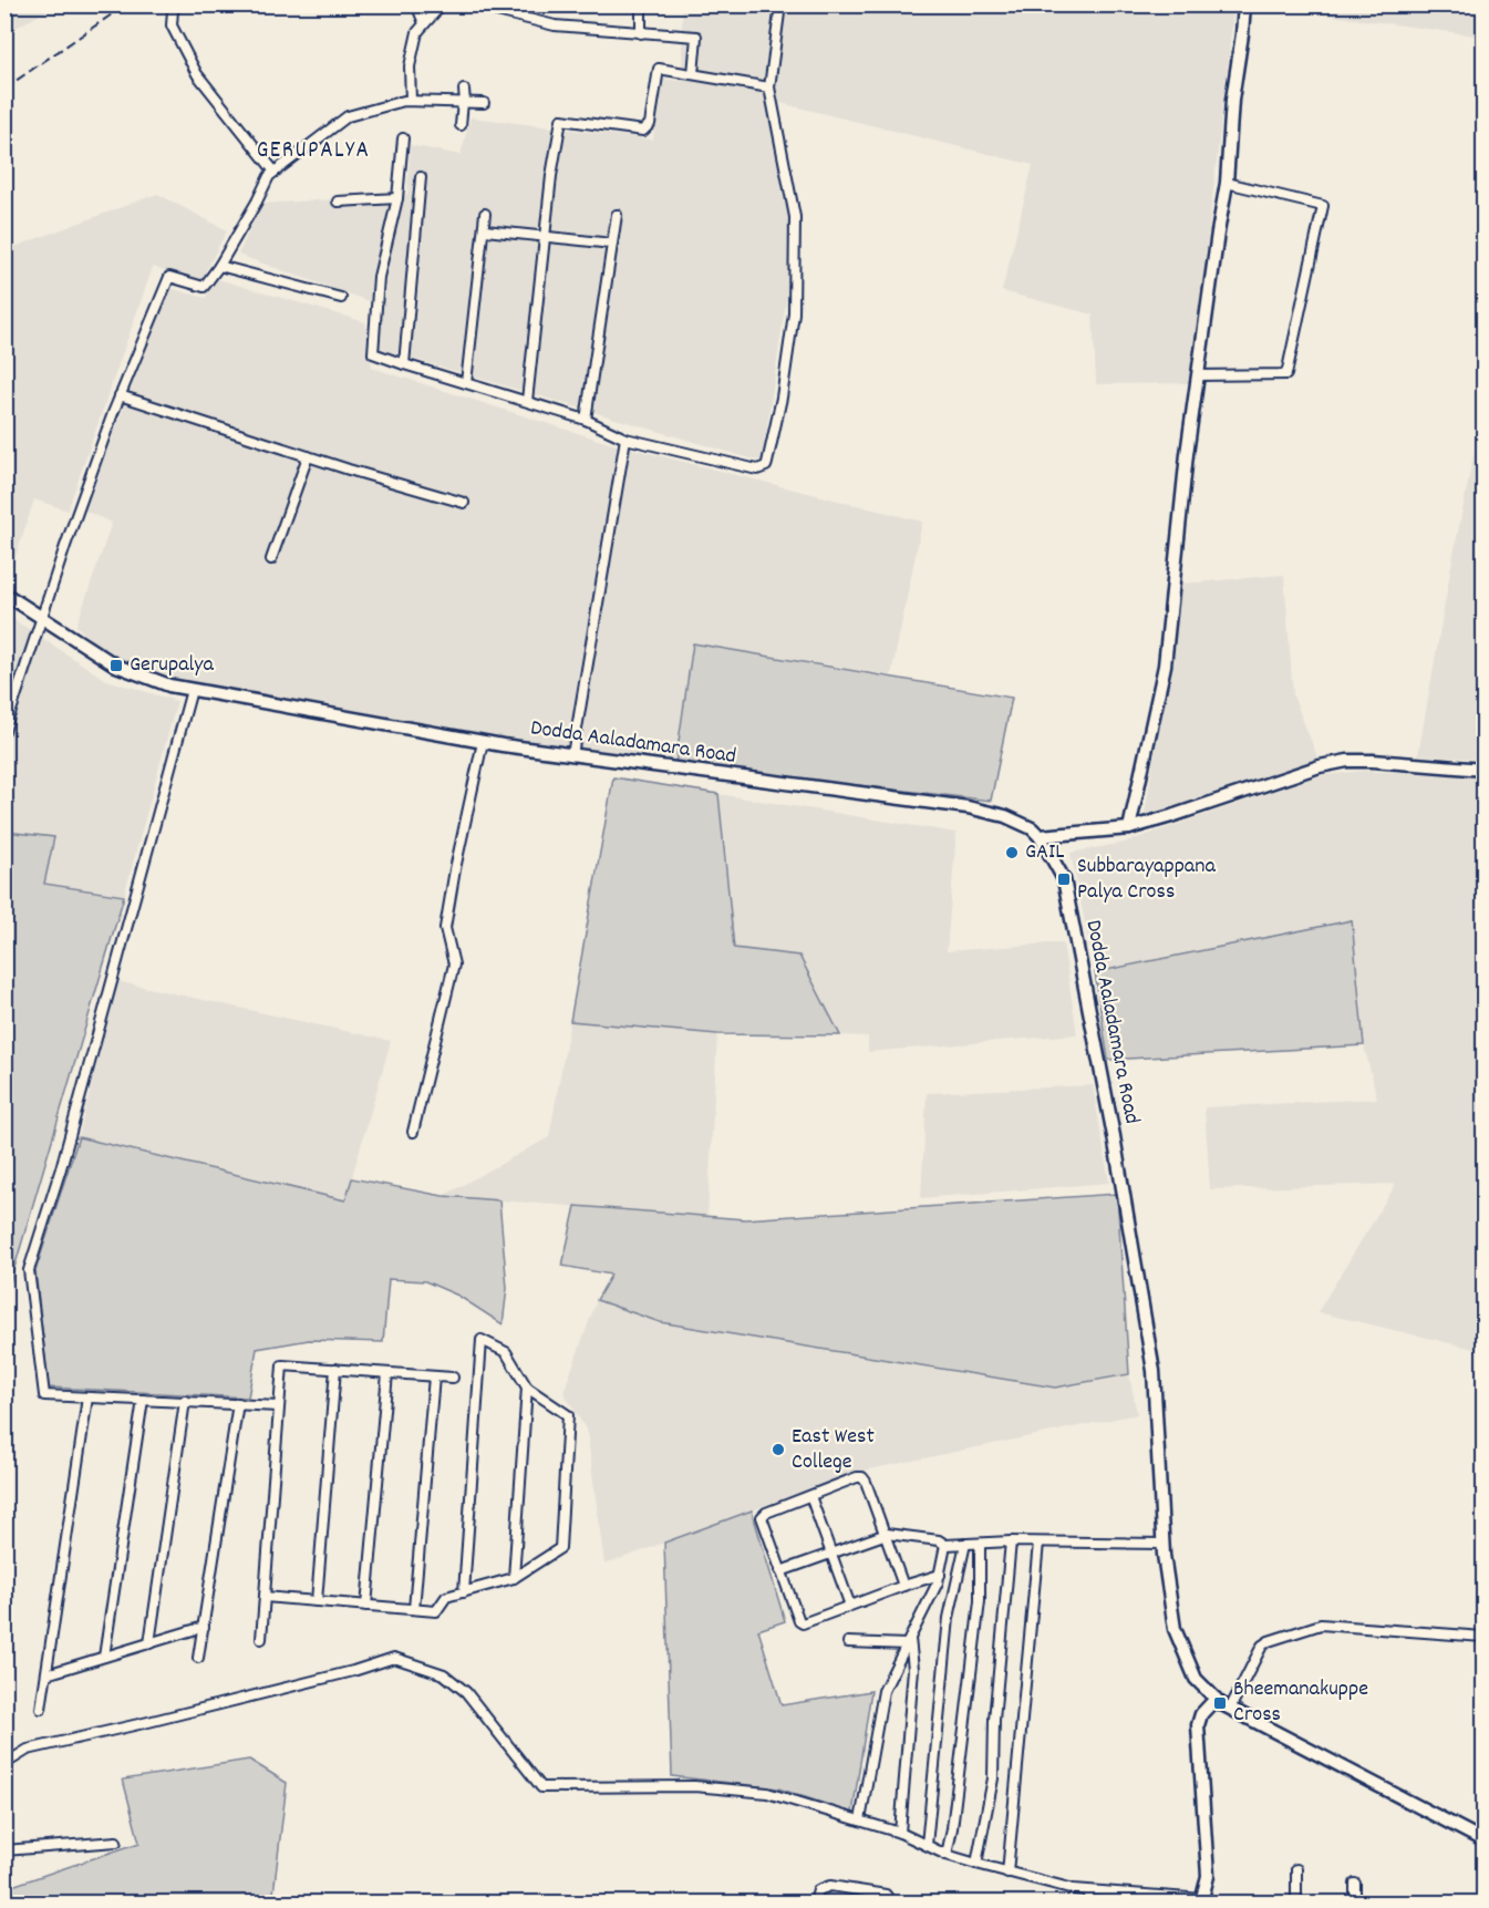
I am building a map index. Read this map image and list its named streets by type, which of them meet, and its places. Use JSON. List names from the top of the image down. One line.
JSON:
{"streets":{"main road":["Dodda Aaladamara Road"]},"districts":["GERUPALYA"],"places":{"transit":["Gerupalya","Subbarayappana Palya Cross","Bheemanakuppe Cross"],"other":["GAIL","East West College"]}}
